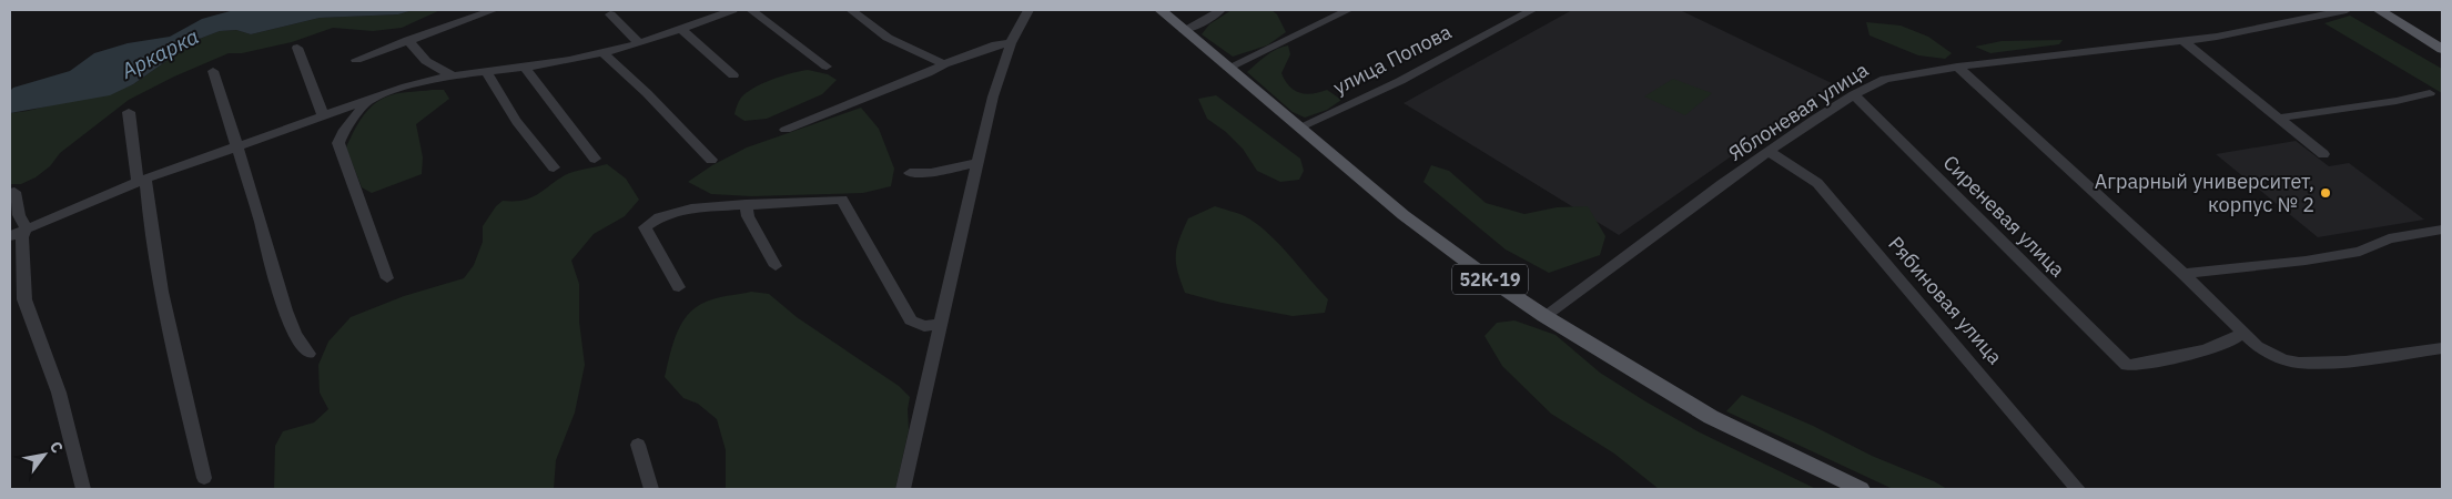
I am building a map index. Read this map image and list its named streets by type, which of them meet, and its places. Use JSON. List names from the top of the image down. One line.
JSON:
{"streets":{"main road":["52К-19"],"street":["улица Попова","Яблоневая улица","Сиреневая улица","Рябиновая улица"]},"crossings":[["улица Попова","52К-19"],["Яблоневая улица","Сиреневая улица"],["Яблоневая улица","52К-19"],["Яблоневая улица","Рябиновая улица"]],"water":["Аркарка"],"places":["Аграрный университет, корпус № 2"],"north":"top right"}
